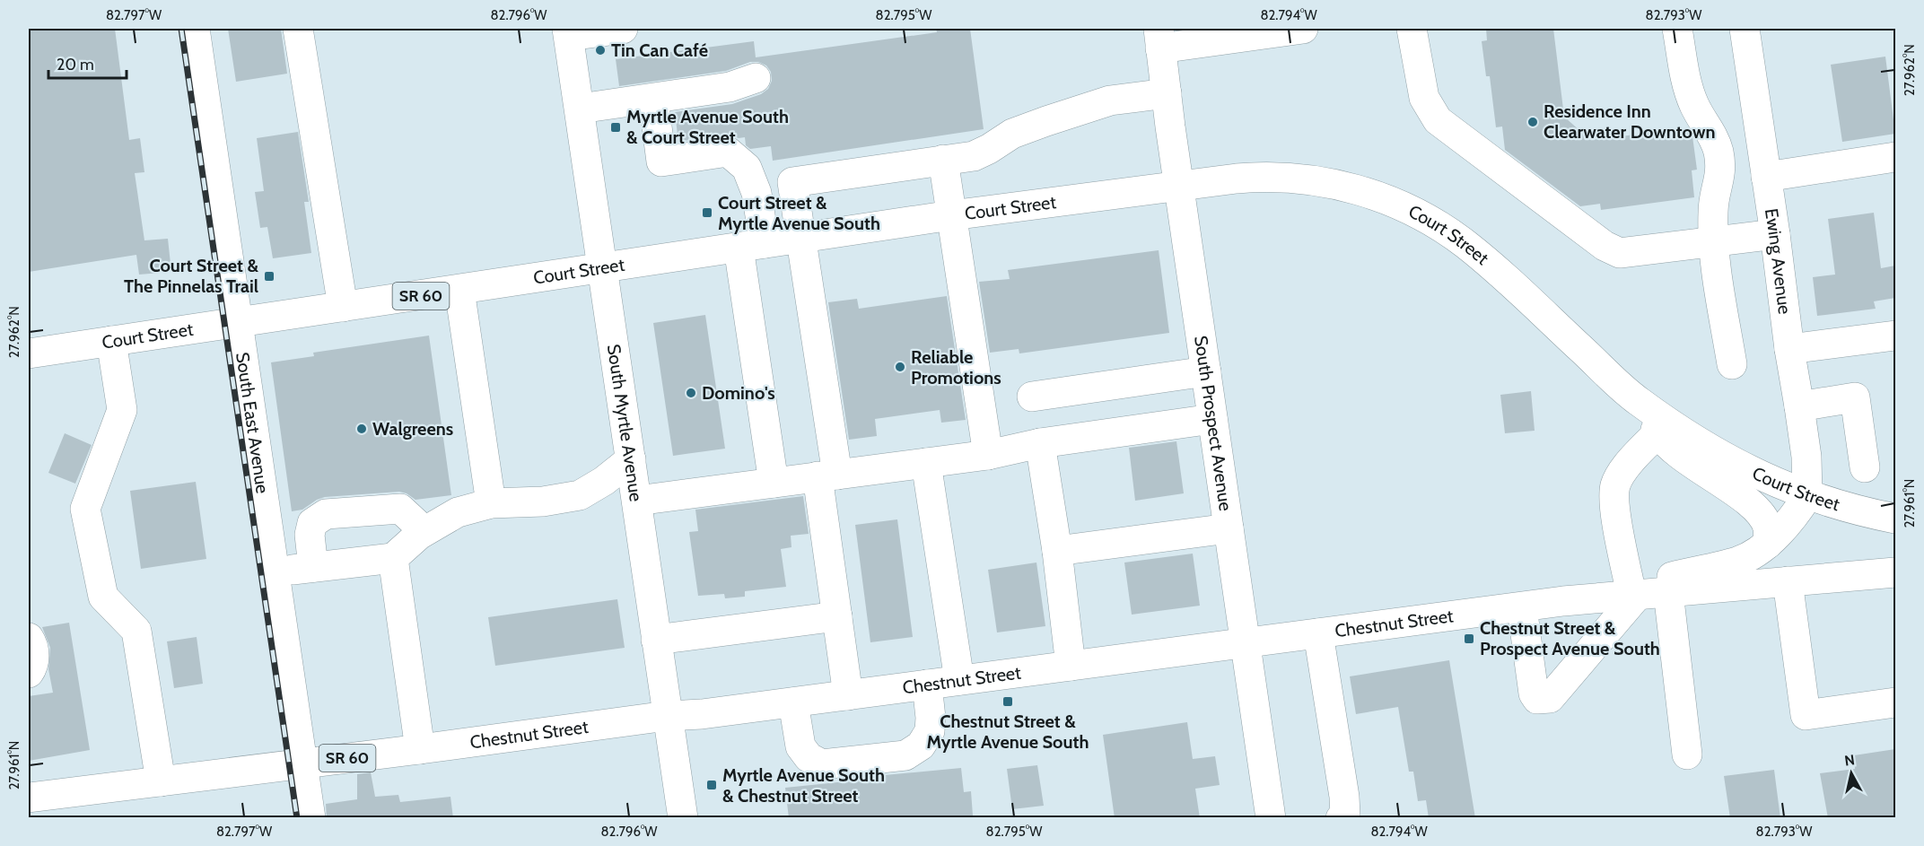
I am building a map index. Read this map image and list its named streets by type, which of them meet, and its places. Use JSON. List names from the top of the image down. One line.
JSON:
{"streets":{"main road":["Court Street","Ewing Avenue","SR 60","South East Avenue","South Myrtle Avenue","South Prospect Avenue","Chestnut Street"]},"crossings":[["Court Street","Ewing Avenue"],["Court Street","South East Avenue"],["Court Street","South Myrtle Avenue"],["Court Street","South Prospect Avenue"],["South East Avenue","Chestnut Street"],["South Myrtle Avenue","Chestnut Street"],["South Prospect Avenue","Chestnut Street"]],"places":{"other":["Tin Can Café","Residence Inn Clearwater Downtown","Reliable Promotions","Domino's","Walgreens"],"transit":["Myrtle Avenue South & Court Street","Court Street & Myrtle Avenue South","Court Street & The Pinnelas Trail","Chestnut Street & Prospect Avenue South","Chestnut Street & Myrtle Avenue South","Myrtle Avenue South & Chestnut Street"]},"scale_bar":"20 m","north":"top","coordinates":["82.797°W","82.796°W","82.795°W","82.794°W","82.793°W","27.962°N","27.961°N"]}
